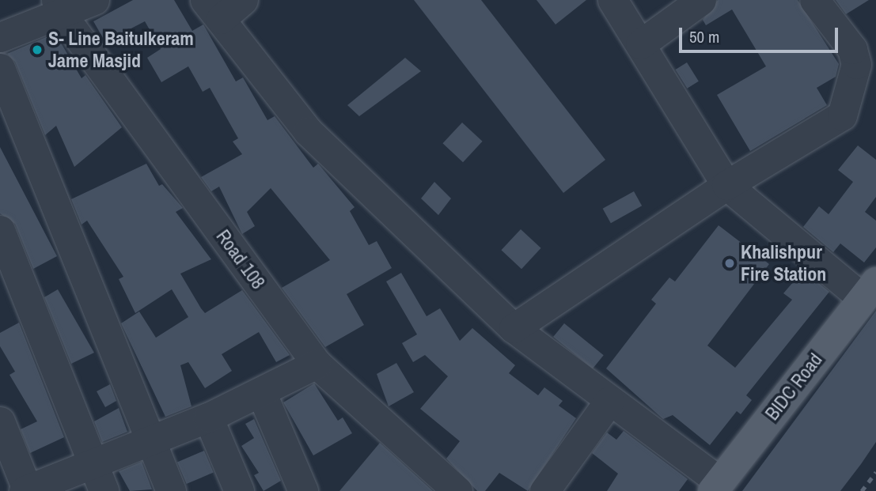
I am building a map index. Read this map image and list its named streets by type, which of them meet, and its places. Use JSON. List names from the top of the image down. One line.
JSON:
{"streets":{"main road":["BIDC Road"],"street":["Road 108"]},"places":["S- Line Baitulkeram Jame Masjid","Khalishpur Fire Station"],"scale_bar":"50 m"}
